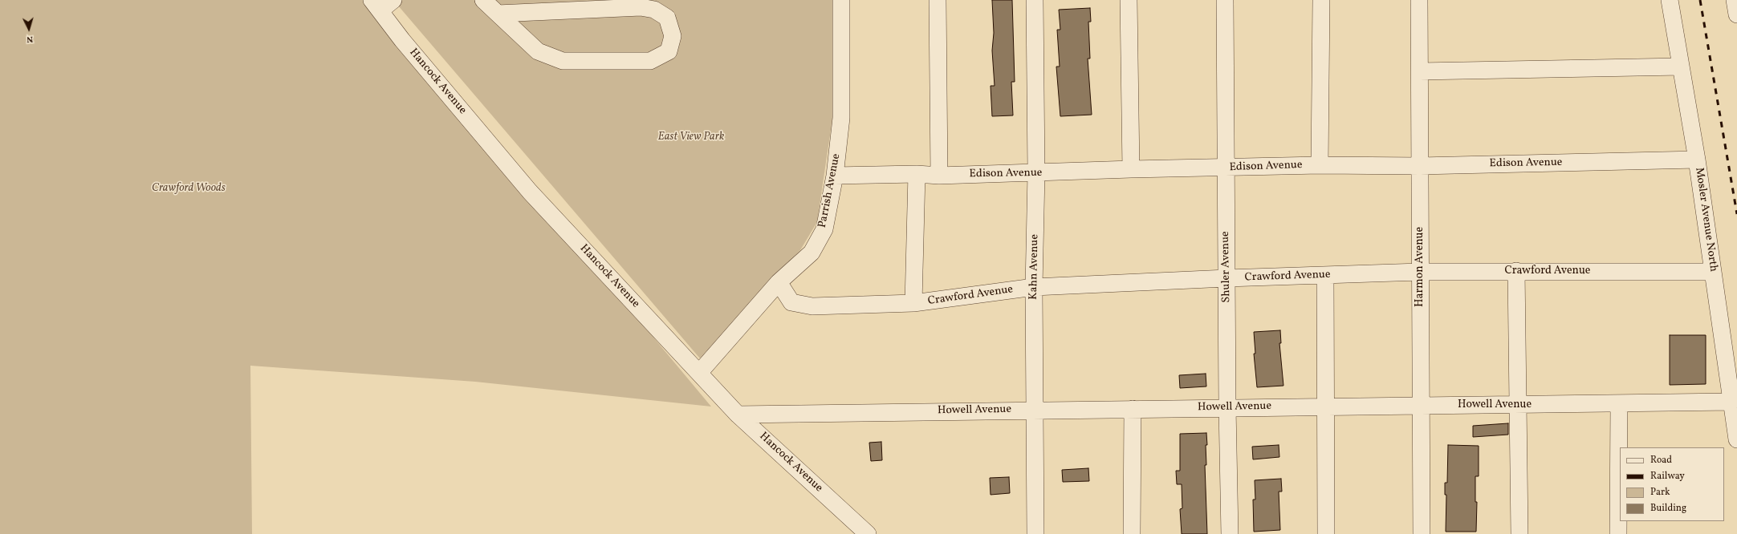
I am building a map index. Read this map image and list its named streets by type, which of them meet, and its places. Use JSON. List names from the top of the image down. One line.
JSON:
{"streets":{"street":["Hancock Avenue","Edison Avenue","Parrish Avenue","Mosler Avenue North","Kahn Avenue","Shuler Avenue","Harmon Avenue","Crawford Avenue","Howell Avenue"]},"crossings":[["Hancock Avenue","Parrish Avenue"],["Hancock Avenue","Howell Avenue"],["Edison Avenue","Parrish Avenue"],["Edison Avenue","Mosler Avenue North"],["Edison Avenue","Kahn Avenue"],["Edison Avenue","Shuler Avenue"],["Edison Avenue","Harmon Avenue"],["Parrish Avenue","Crawford Avenue"],["Mosler Avenue North","Crawford Avenue"],["Mosler Avenue North","Howell Avenue"],["Kahn Avenue","Crawford Avenue"],["Kahn Avenue","Howell Avenue"],["Shuler Avenue","Crawford Avenue"],["Shuler Avenue","Howell Avenue"],["Harmon Avenue","Crawford Avenue"],["Harmon Avenue","Howell Avenue"]],"parks":["East View Park","Crawford Woods"],"legend":["Road","Railway","Park","Building"],"north":"bottom"}
